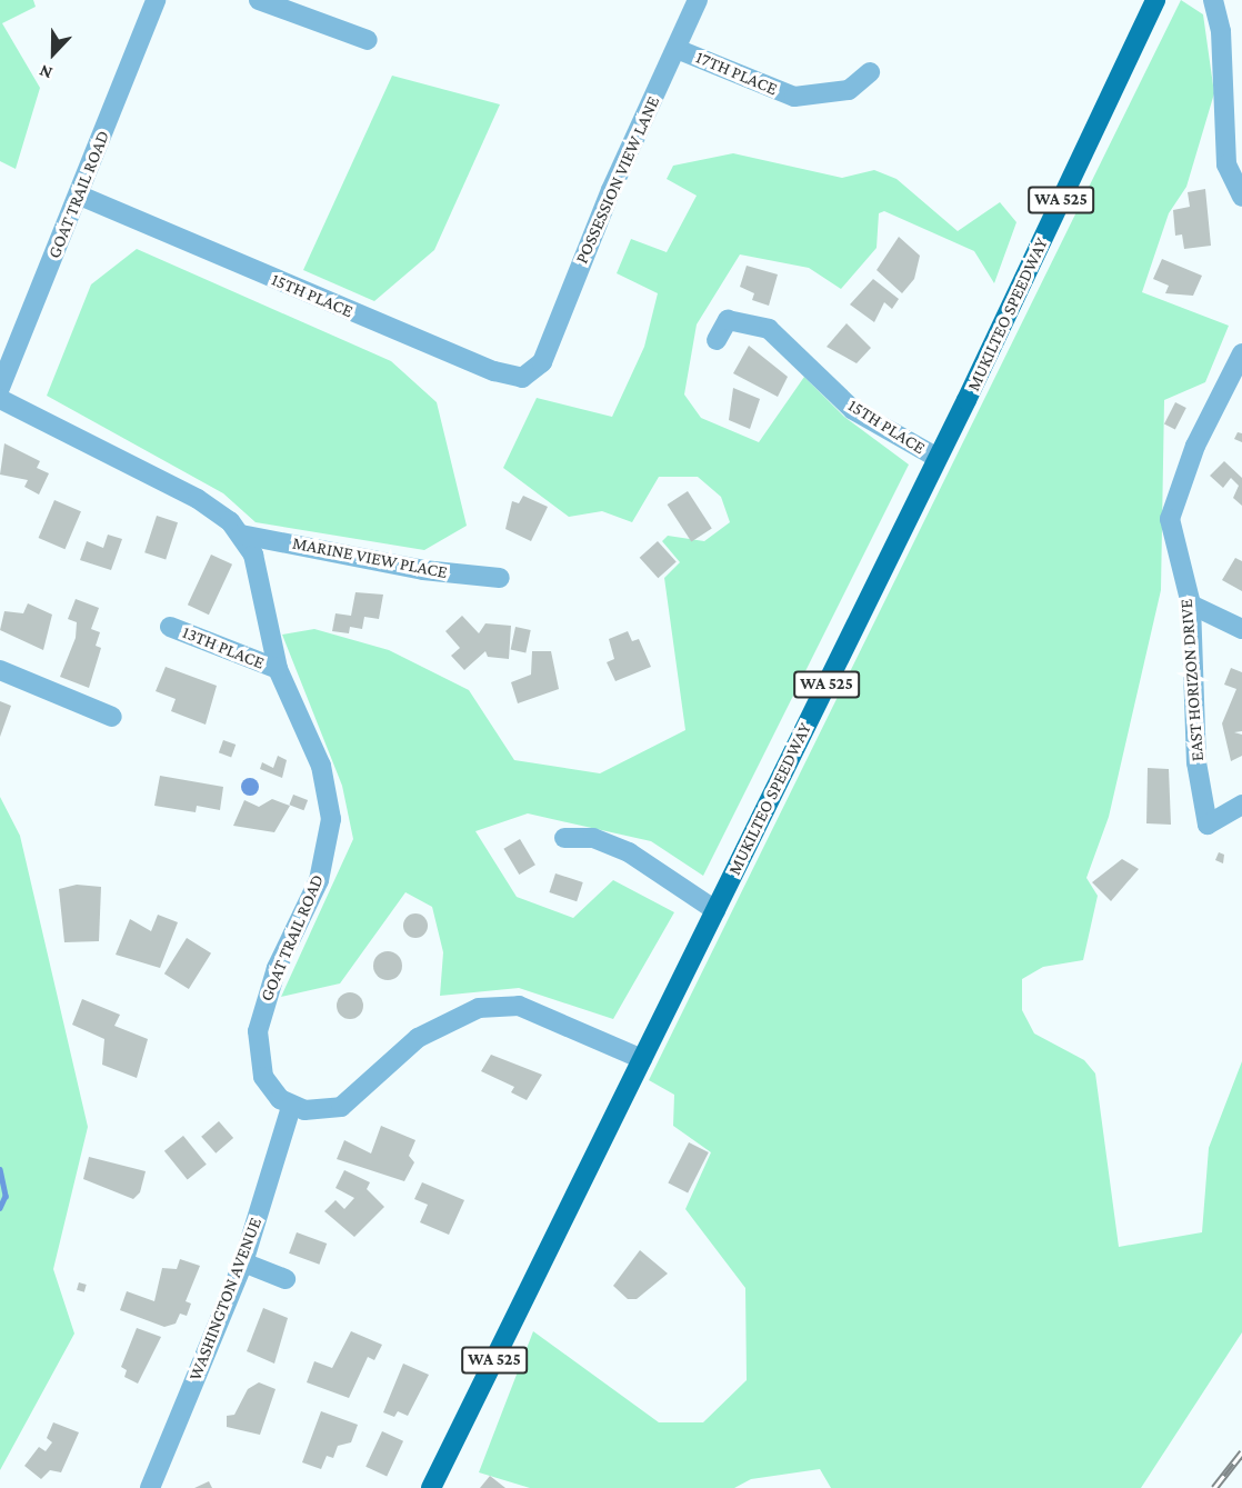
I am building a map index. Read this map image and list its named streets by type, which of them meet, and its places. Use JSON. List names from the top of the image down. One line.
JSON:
{"streets":{"main road":["WA 525","MUKILTEO SPEEDWAY"],"street":["17TH PLACE","POSSESSION VIEW LANE","GOAT TRAIL ROAD","15TH PLACE","MARINE VIEW PLACE","13TH PLACE","EAST HORIZON DRIVE","WASHINGTON AVENUE"]},"crossings":[["17TH PLACE","POSSESSION VIEW LANE"],["POSSESSION VIEW LANE","15TH PLACE"],["GOAT TRAIL ROAD","15TH PLACE"],["GOAT TRAIL ROAD","MARINE VIEW PLACE"],["GOAT TRAIL ROAD","13TH PLACE"],["GOAT TRAIL ROAD","WASHINGTON AVENUE"],["15TH PLACE","MUKILTEO SPEEDWAY"]],"north":"bottom"}
